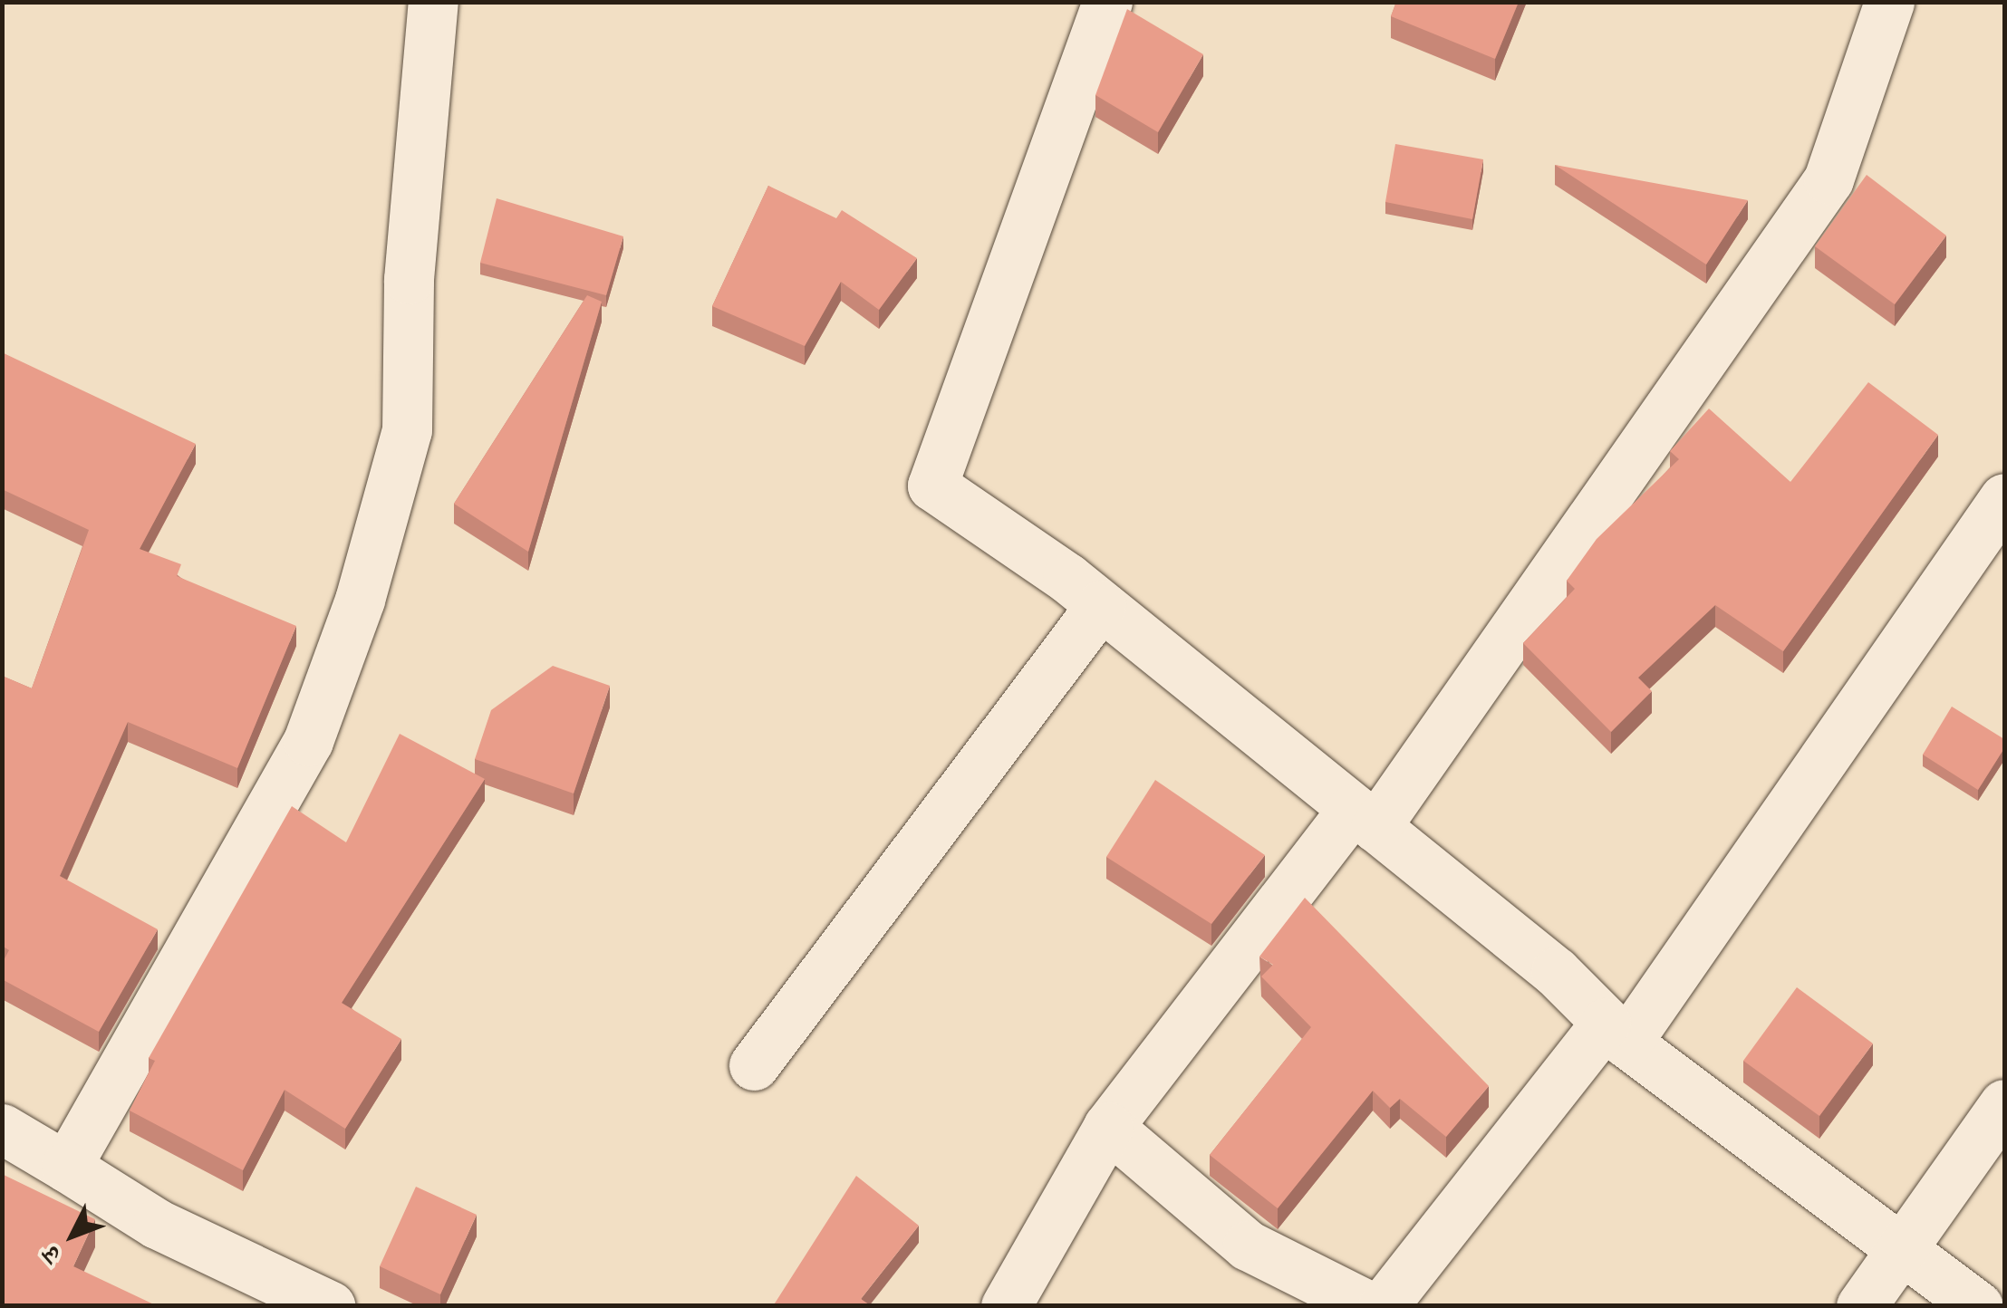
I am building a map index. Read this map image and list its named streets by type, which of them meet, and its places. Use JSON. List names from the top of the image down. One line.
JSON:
{"north":"bottom left"}
